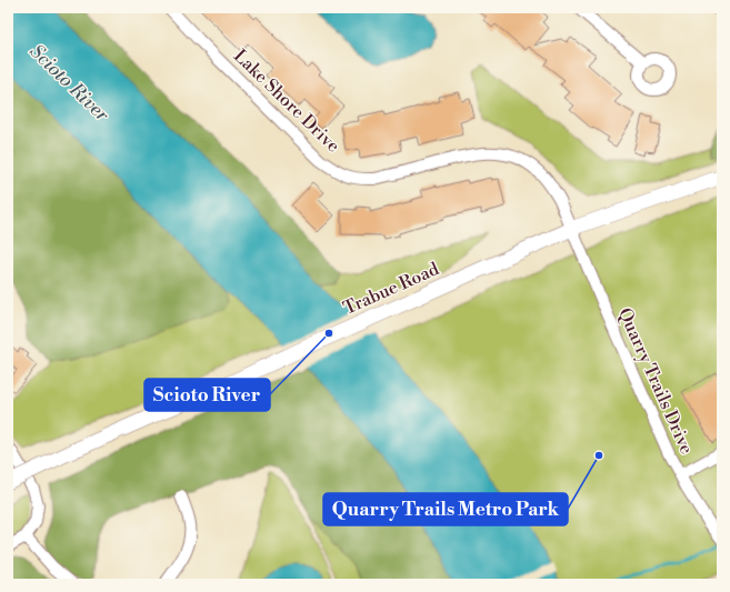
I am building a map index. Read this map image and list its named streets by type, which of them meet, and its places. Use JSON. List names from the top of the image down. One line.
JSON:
{"streets":{"main road":["Trabue Road"],"street":["Lake Shore Drive","Quarry Trails Drive"]},"crossings":[["Lake Shore Drive","Trabue Road"],["Lake Shore Drive","Quarry Trails Drive"],["Trabue Road","Quarry Trails Drive"]],"water":["Scioto River"],"places":["Scioto River","Quarry Trails Metro Park"]}
